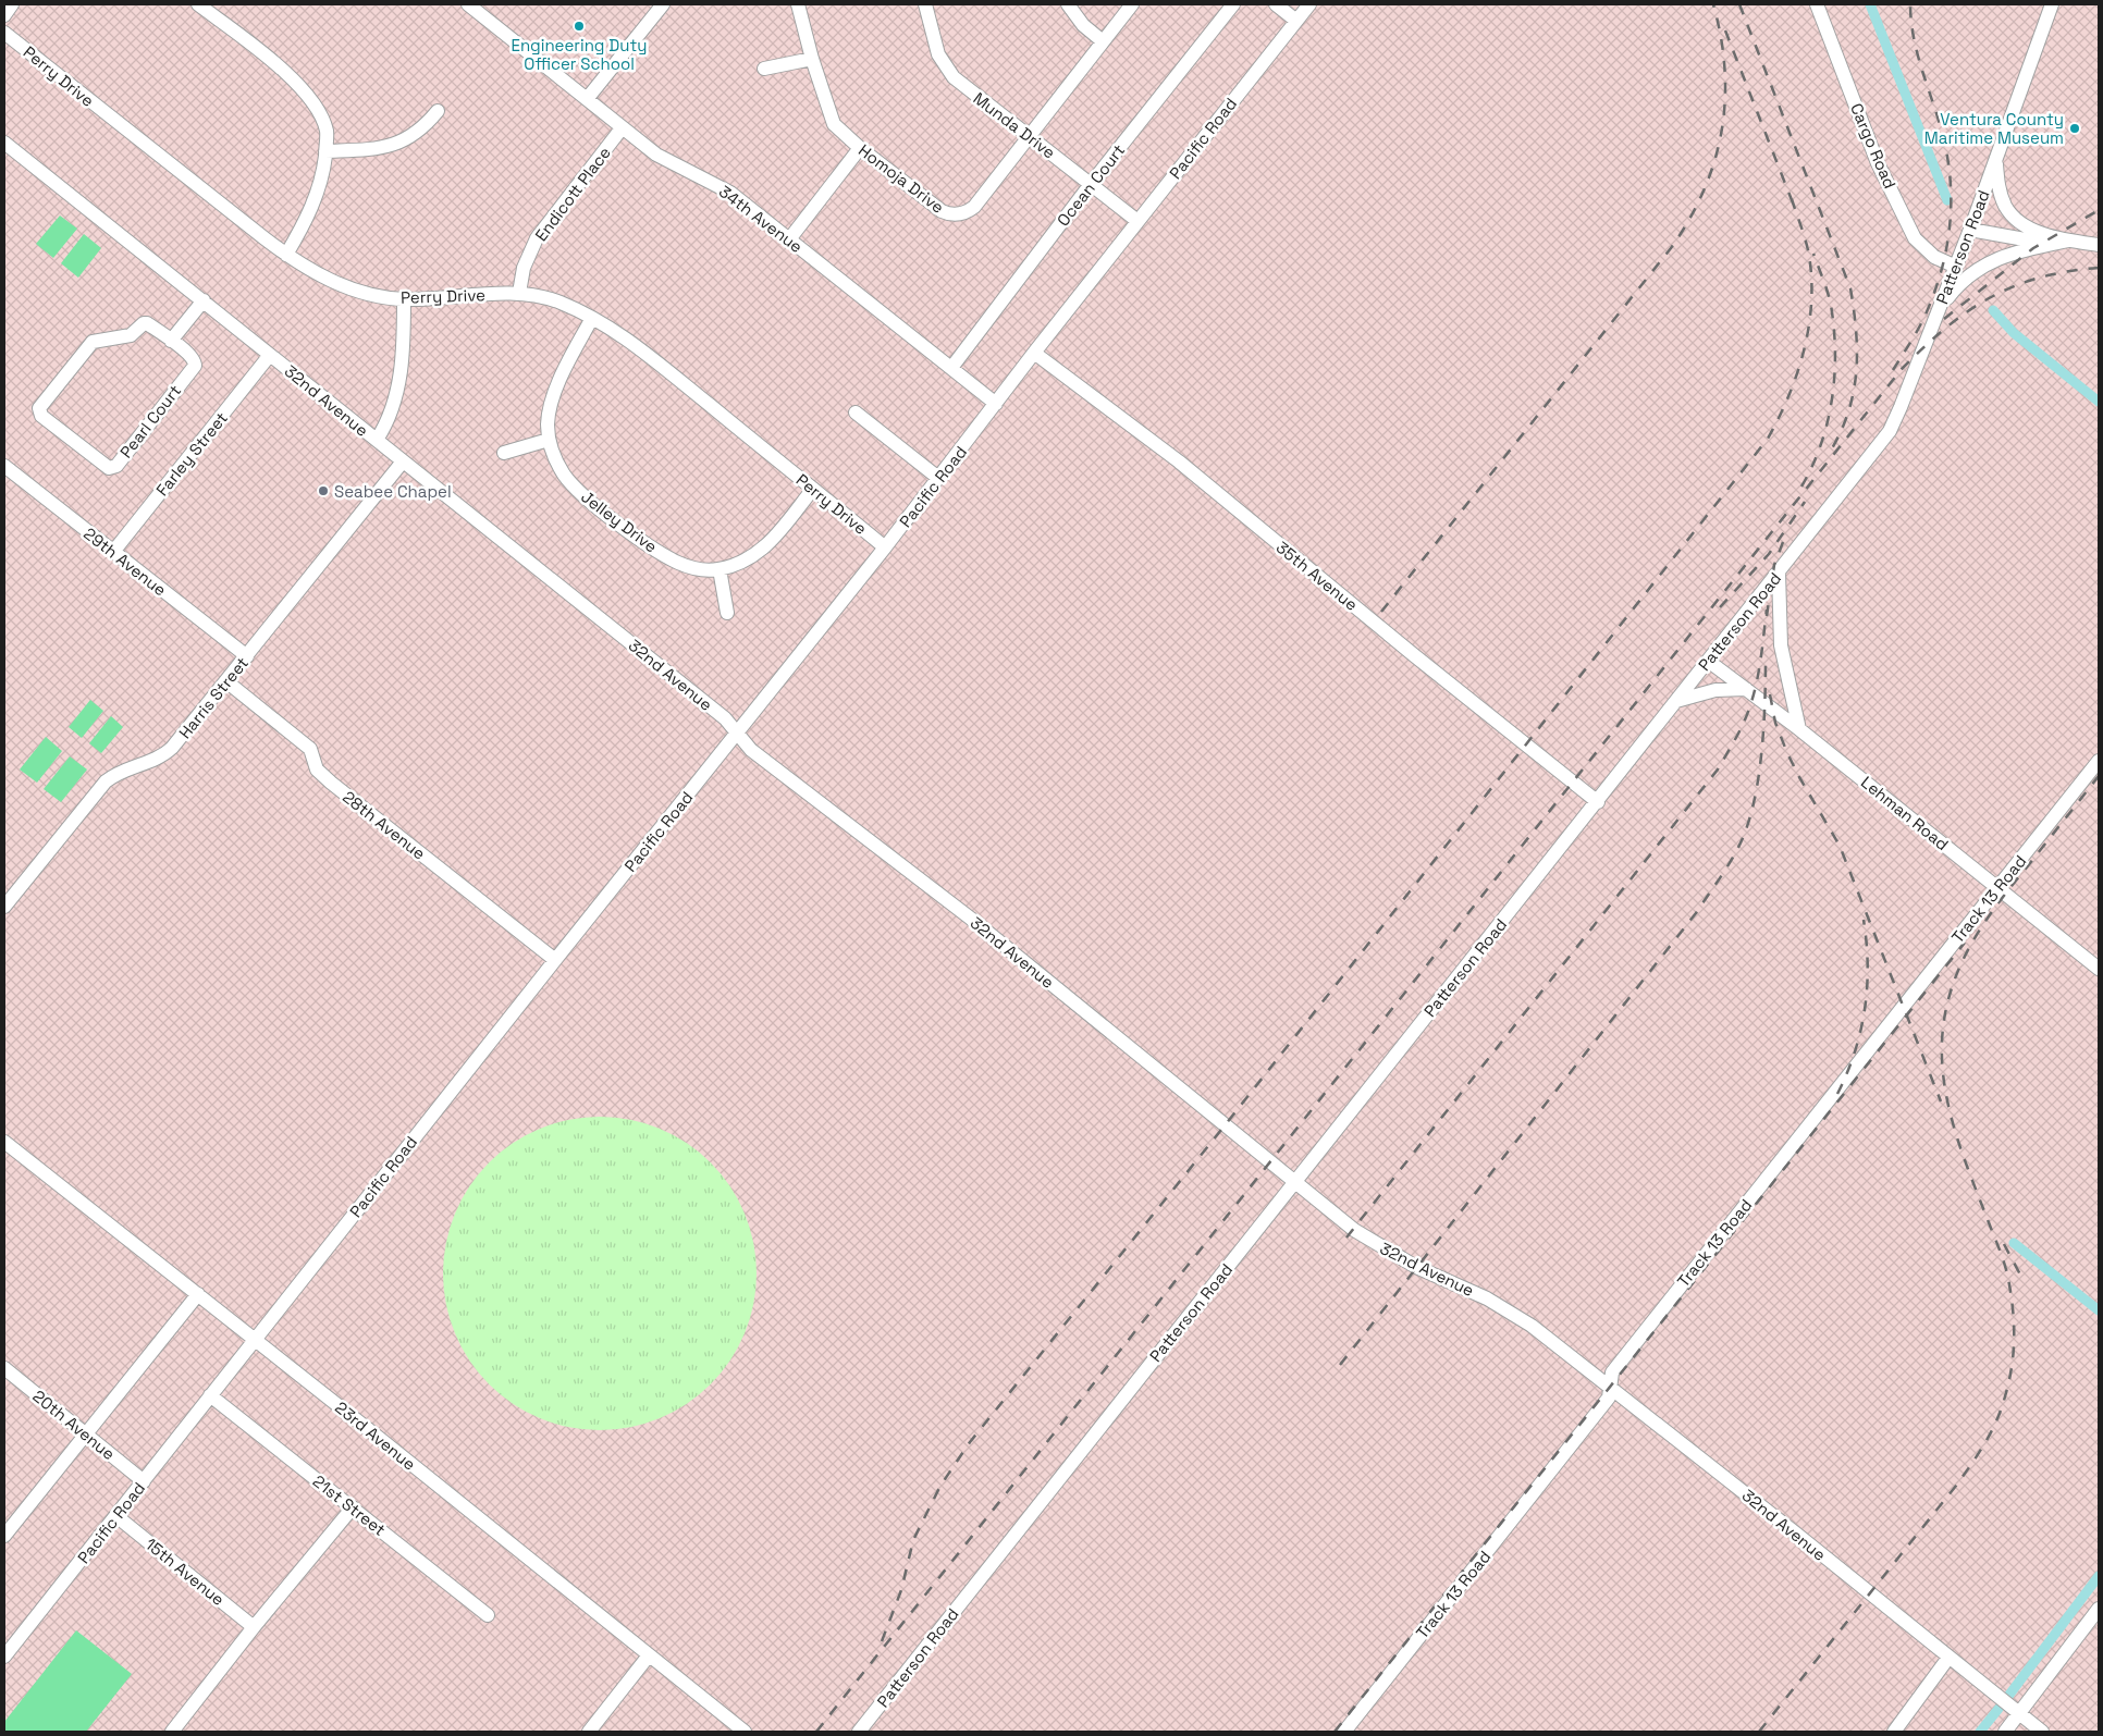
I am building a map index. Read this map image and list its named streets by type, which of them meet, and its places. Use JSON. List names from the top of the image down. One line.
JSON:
{"streets":{"street":["Perry Drive","Munda Drive","Pacific Road","Cargo Road","Homoja Drive","Ocean Court","Endicott Place","34th Avenue","Patterson Road","32nd Avenue","Pearl Court","Farley Street","Jelley Drive","29th Avenue","35th Avenue","Harris Street","Lehman Road","28th Avenue","Track 13 Road","20th Avenue","23rd Avenue","21st Street","15th Avenue"]},"crossings":[["Perry Drive","Pacific Road"],["Perry Drive","Endicott Place"],["Perry Drive","Jelley Drive"],["Munda Drive","Pacific Road"],["Munda Drive","Homoja Drive"],["Munda Drive","Ocean Court"],["Pacific Road","34th Avenue"],["Pacific Road","32nd Avenue"],["Pacific Road","35th Avenue"],["Pacific Road","28th Avenue"],["Pacific Road","20th Avenue"],["Pacific Road","23rd Avenue"],["Pacific Road","21st Street"],["Pacific Road","15th Avenue"],["Cargo Road","Patterson Road"],["Ocean Court","34th Avenue"],["Endicott Place","34th Avenue"],["Patterson Road","32nd Avenue"],["Patterson Road","35th Avenue"],["Patterson Road","Lehman Road"],["32nd Avenue","Farley Street"],["32nd Avenue","Harris Street"],["32nd Avenue","Track 13 Road"],["Farley Street","29th Avenue"],["29th Avenue","Harris Street"],["Harris Street","28th Avenue"],["Lehman Road","Track 13 Road"]],"places":["Engineering Duty Officer School","Ventura County Maritime Museum","Seabee Chapel"]}
